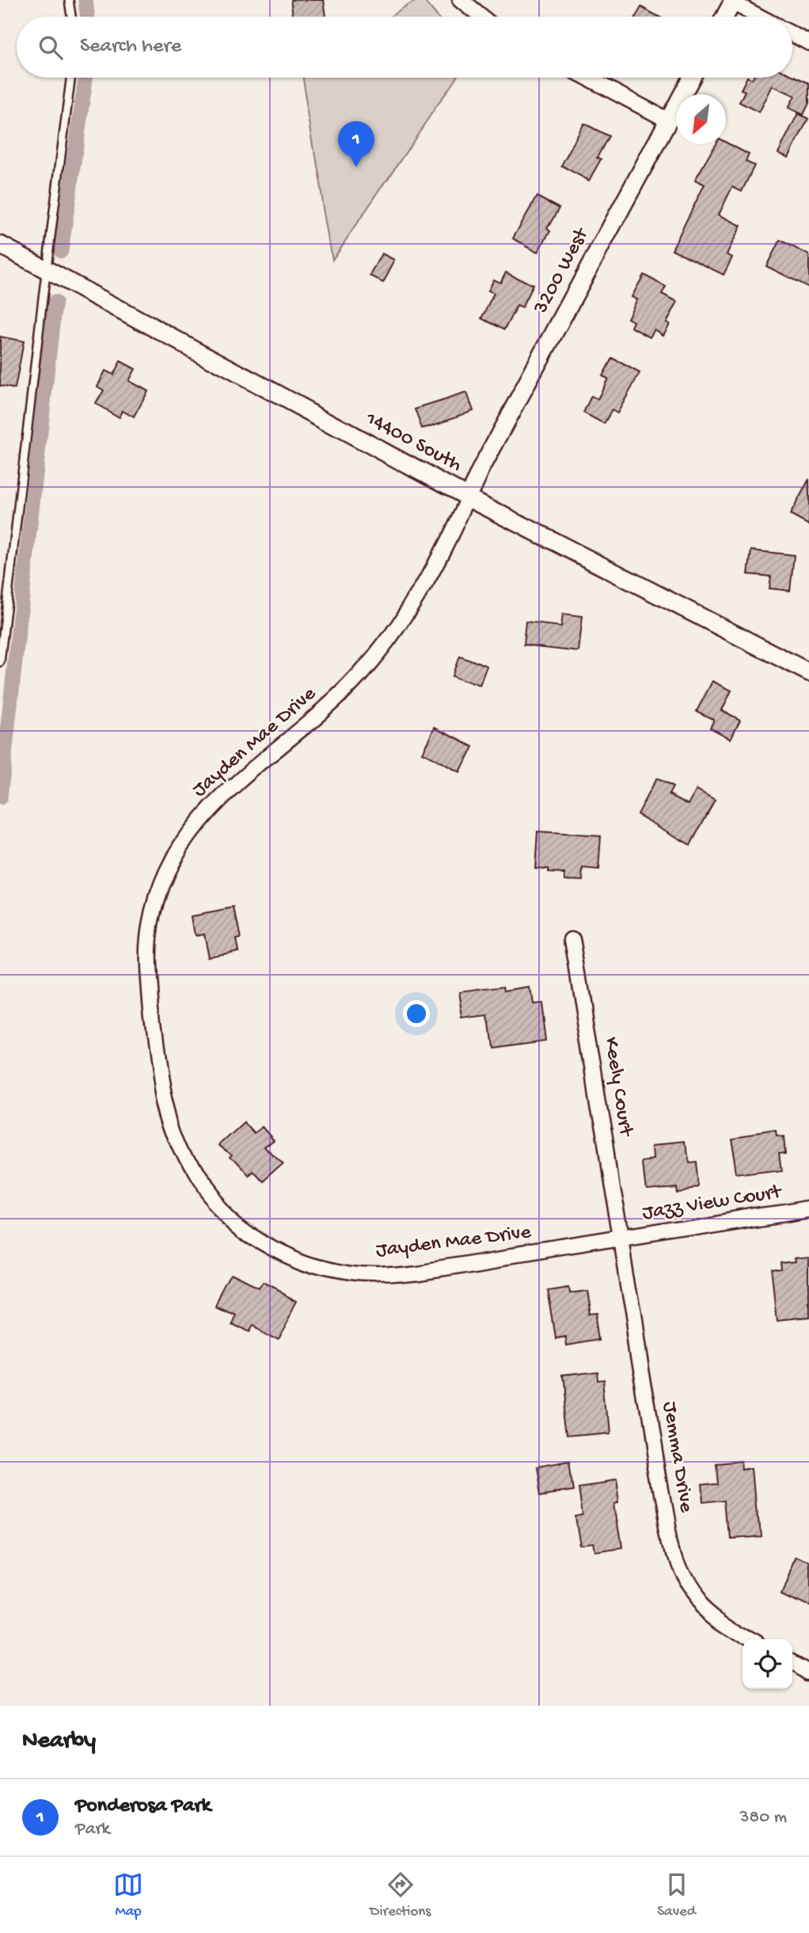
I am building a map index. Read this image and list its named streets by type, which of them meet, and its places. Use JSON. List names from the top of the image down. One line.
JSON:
{"streets":{"street":["3200 West","14400 South","Jayden Mae Drive","Keely Court","Jazz View Court","Jemma Drive"]},"crossings":[["3200 West","14400 South"],["3200 West","Jayden Mae Drive"],["14400 South","Jayden Mae Drive"],["Jayden Mae Drive","Keely Court"],["Jayden Mae Drive","Jazz View Court"],["Jayden Mae Drive","Jemma Drive"],["Keely Court","Jazz View Court"],["Keely Court","Jemma Drive"],["Jazz View Court","Jemma Drive"]],"north":"bottom left","page":{"search":"Search here","pins":"1","heading":"Nearby","list":[{"mark":"1","name":"Ponderosa Park","note":"Park","value":"380 m"}],"nav":["Map","Directions","Saved"]}}
